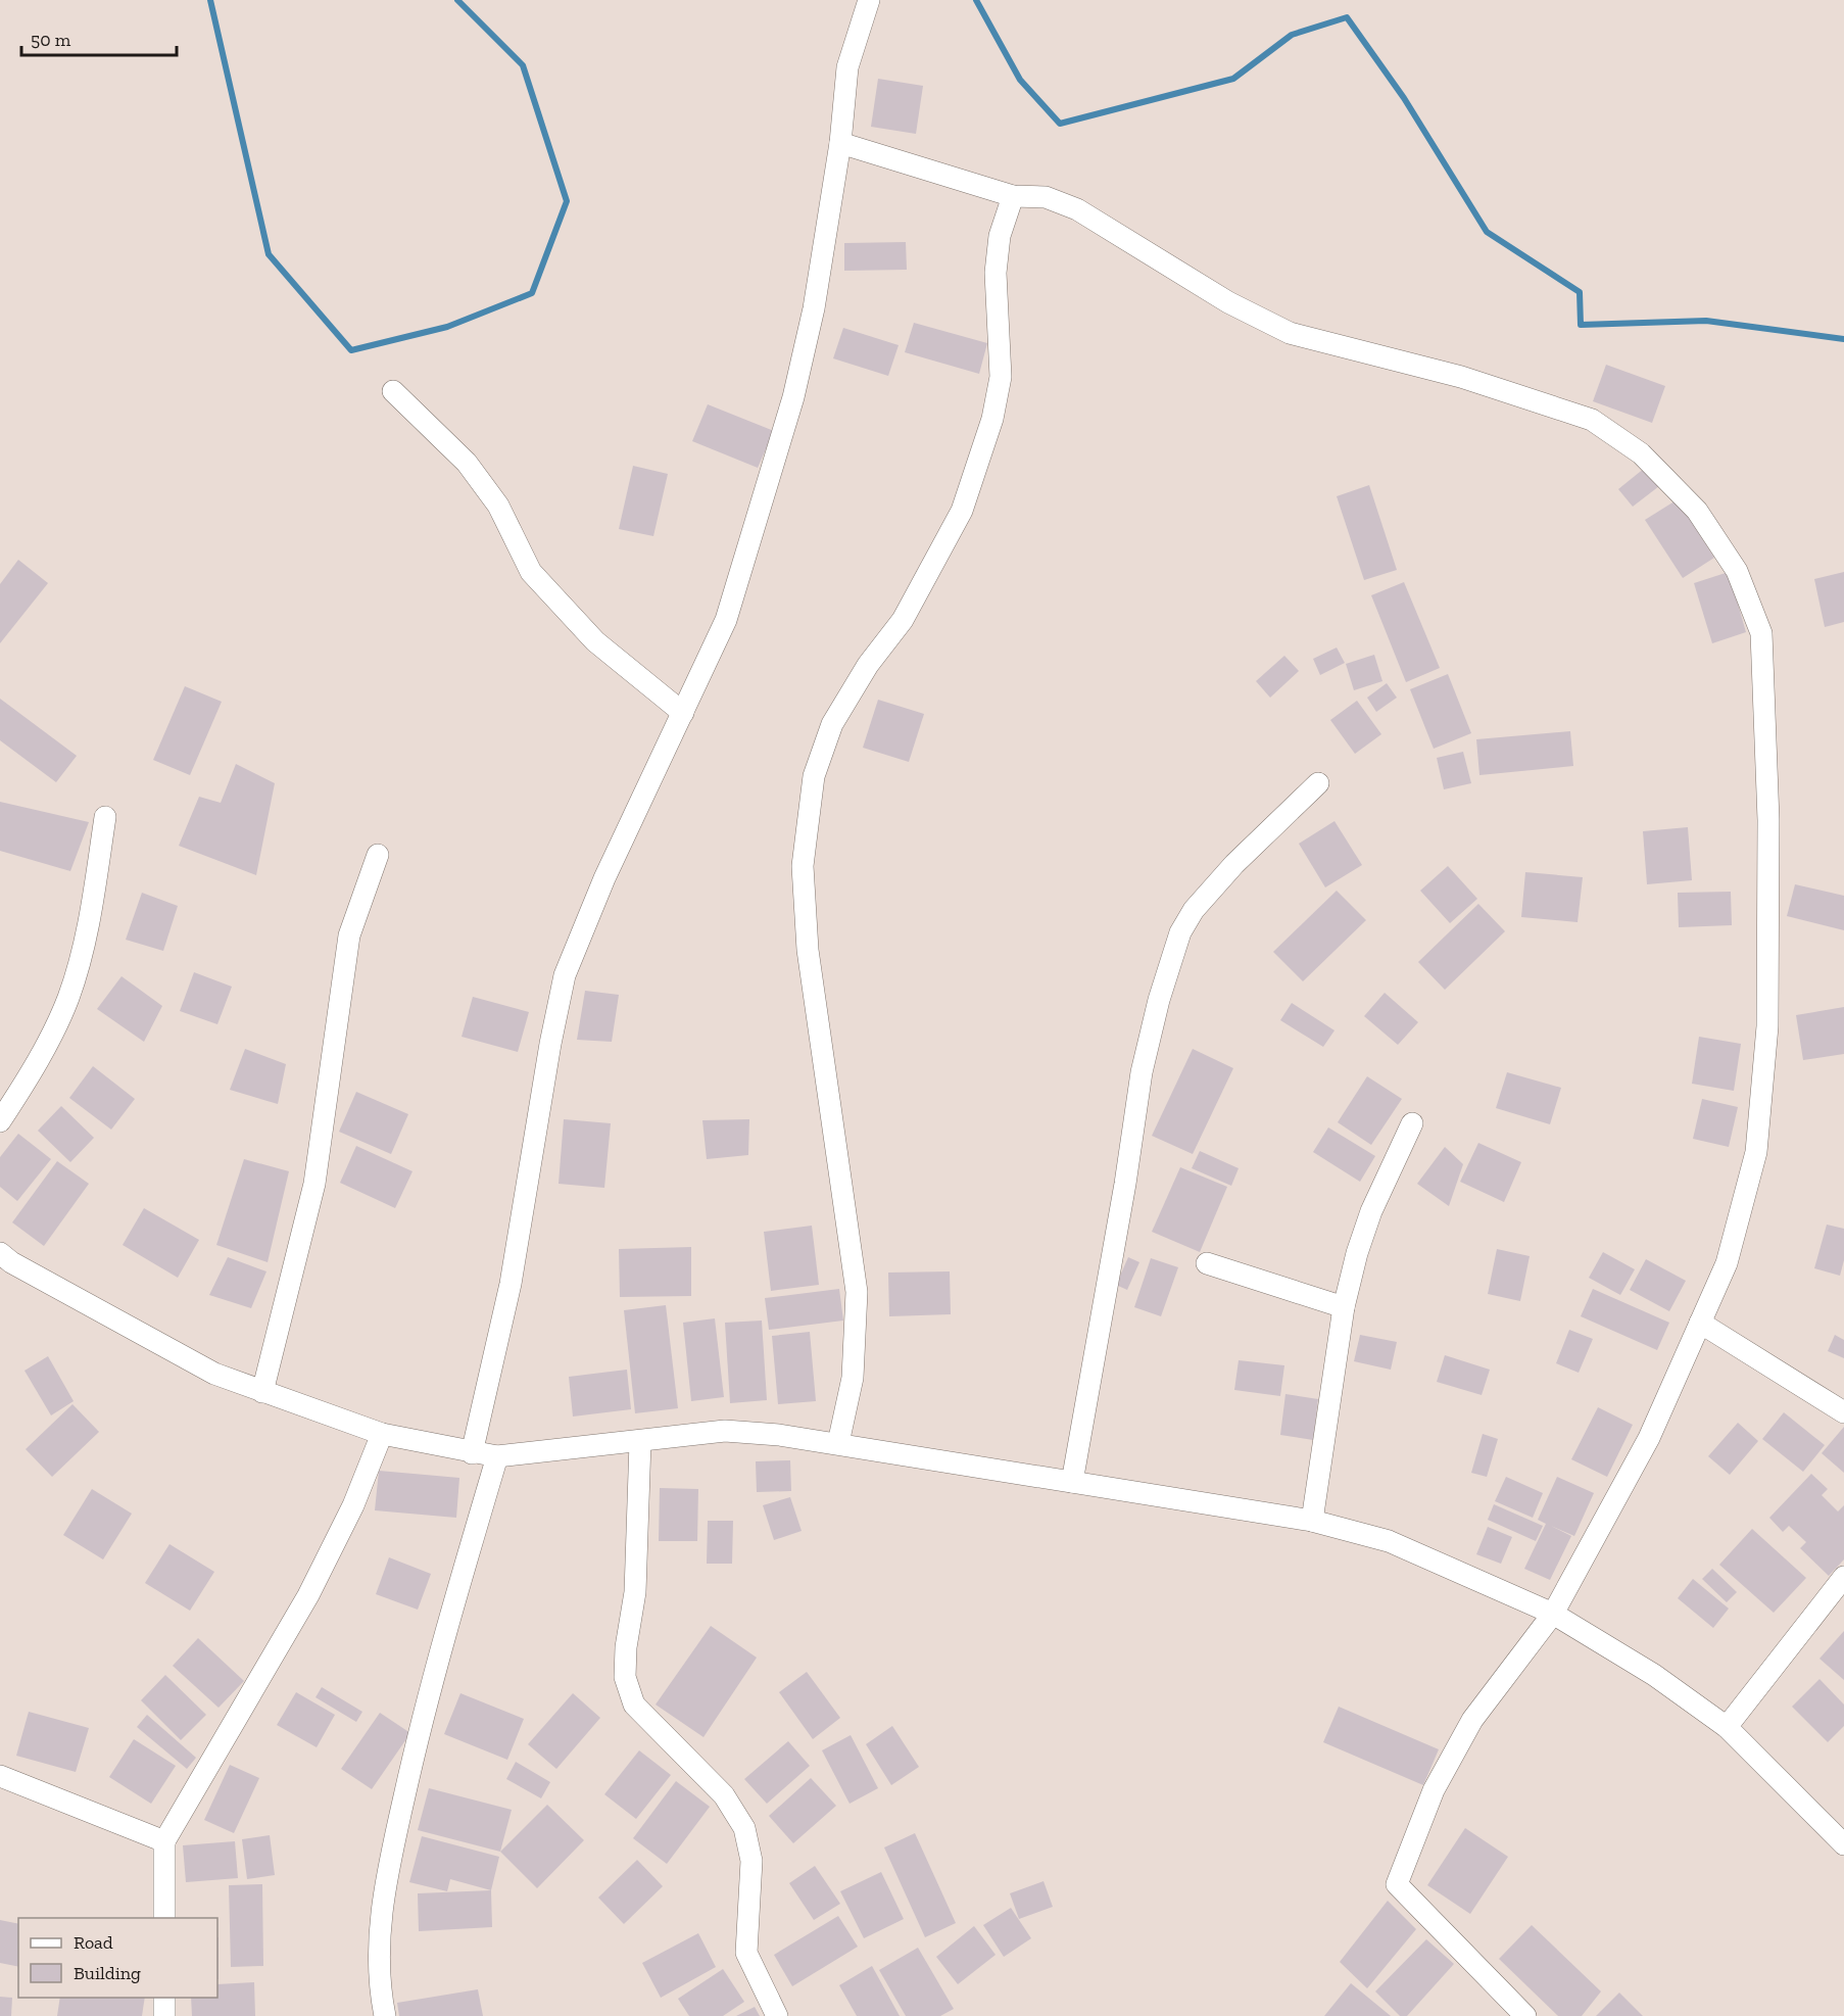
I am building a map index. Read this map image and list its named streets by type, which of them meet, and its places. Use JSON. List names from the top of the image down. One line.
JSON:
{"legend":["Road","Building"],"scale_bar":"50 m"}
